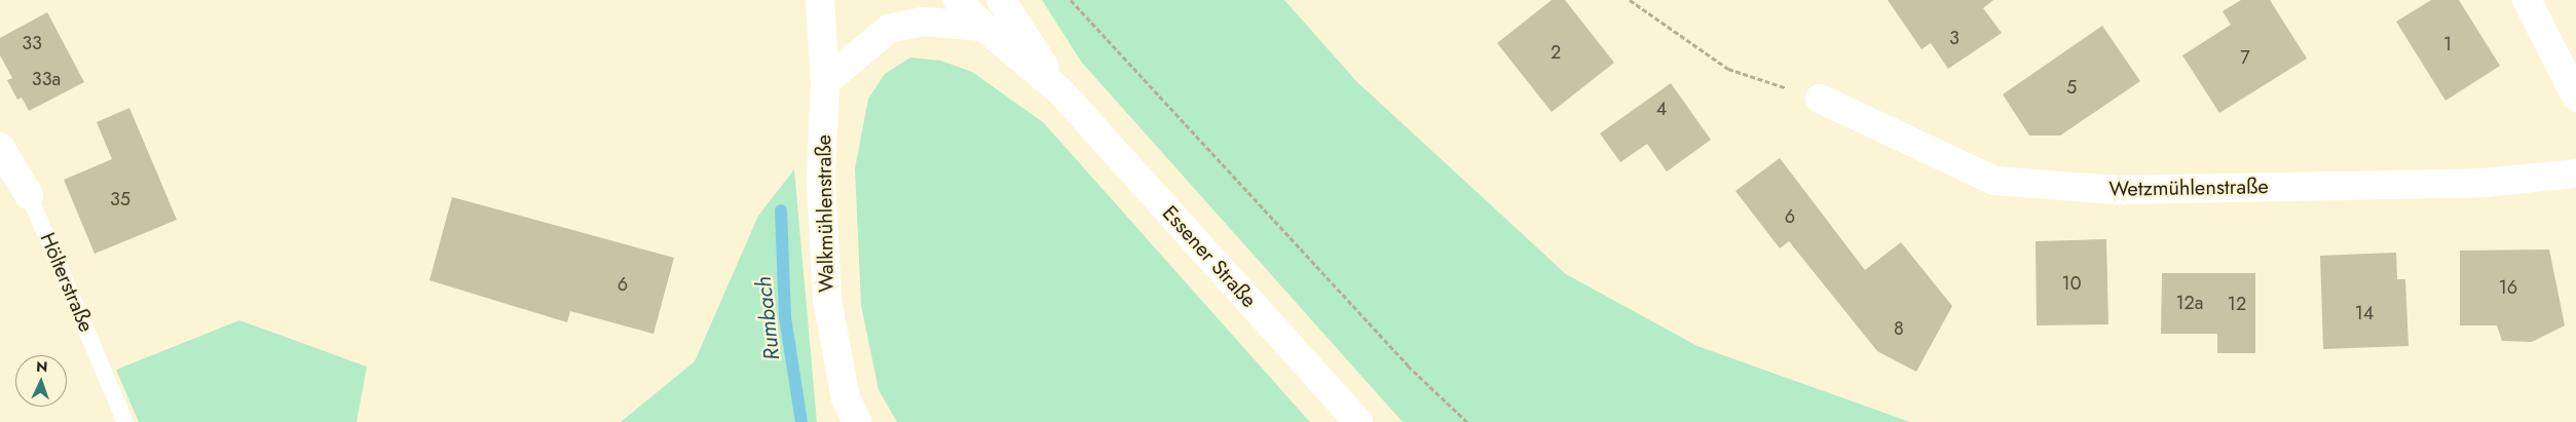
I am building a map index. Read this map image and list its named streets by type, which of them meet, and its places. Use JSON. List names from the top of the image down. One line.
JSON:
{"streets":{"street":["Wetzmühlenstraße","Walkmühlenstraße","Essener Straße","Hölterstraße"]},"water":["Rumbach"],"house_numbers":["3","33","1","2","7","33a","5","4","35","6","10","6","16","12a","12","14","8"],"north":"top"}
